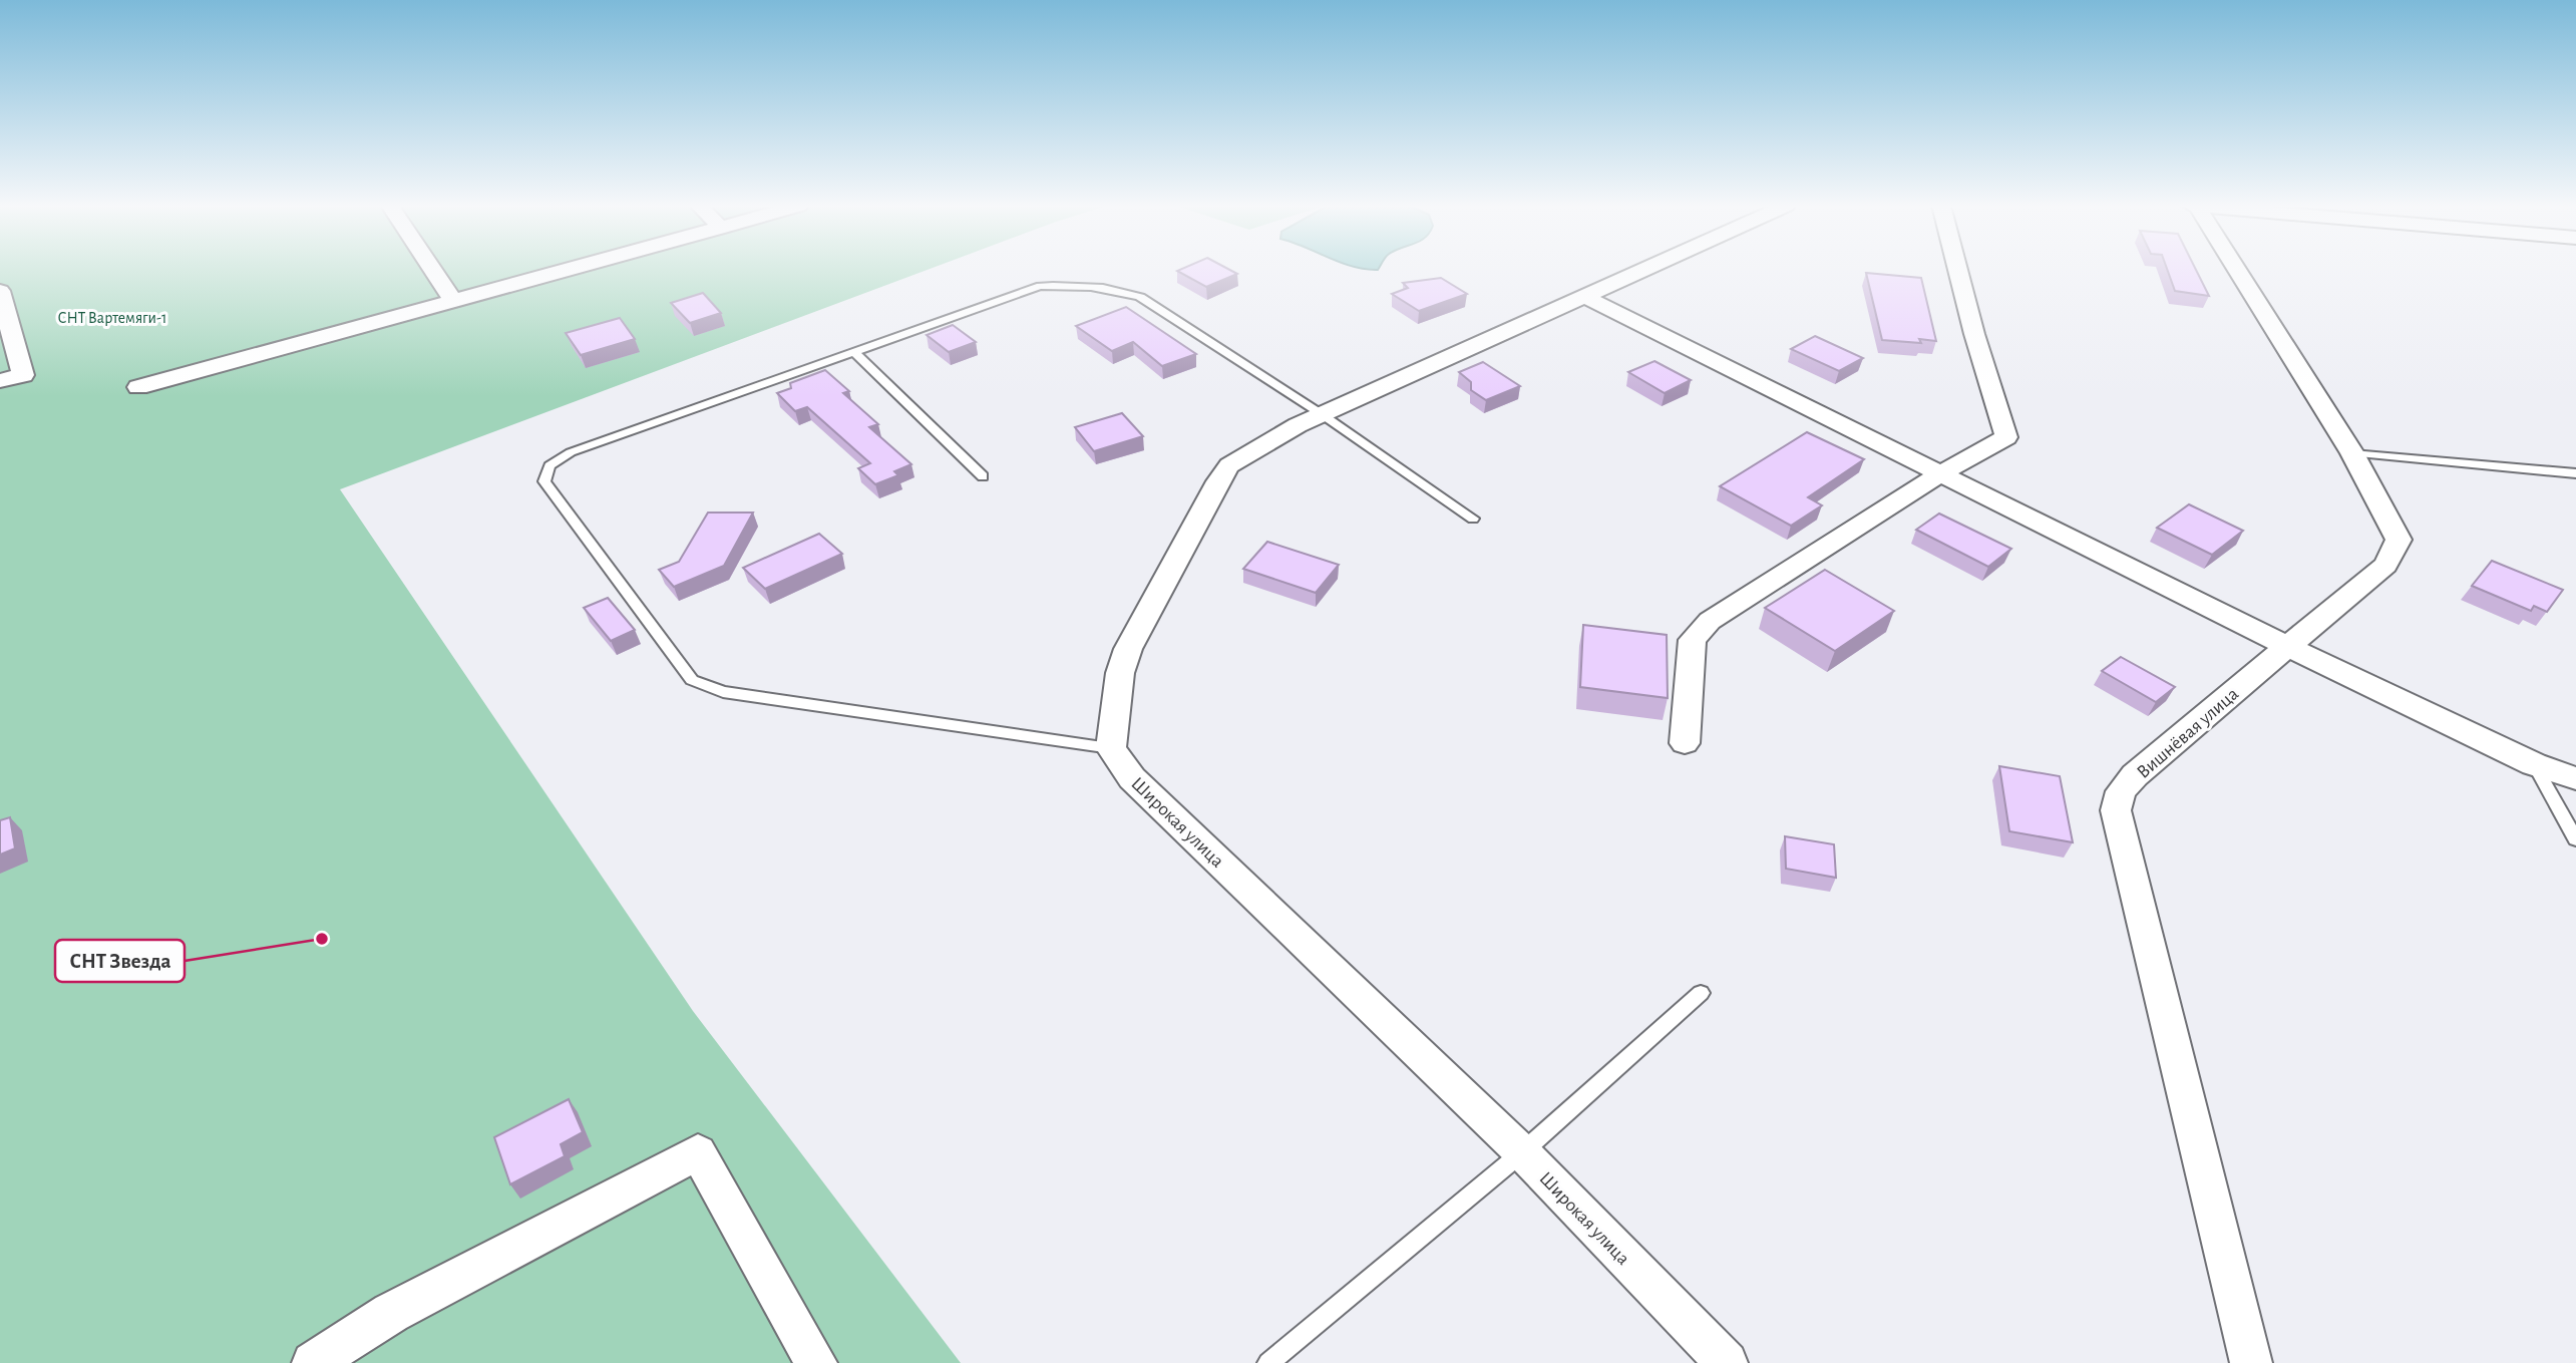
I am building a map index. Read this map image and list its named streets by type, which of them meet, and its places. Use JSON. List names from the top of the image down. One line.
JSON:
{"streets":{"street":["Вишнёвая улица","Широкая улица"]},"parks":["СНТ Вартемяги-1"],"places":["СНТ Звезда"]}
